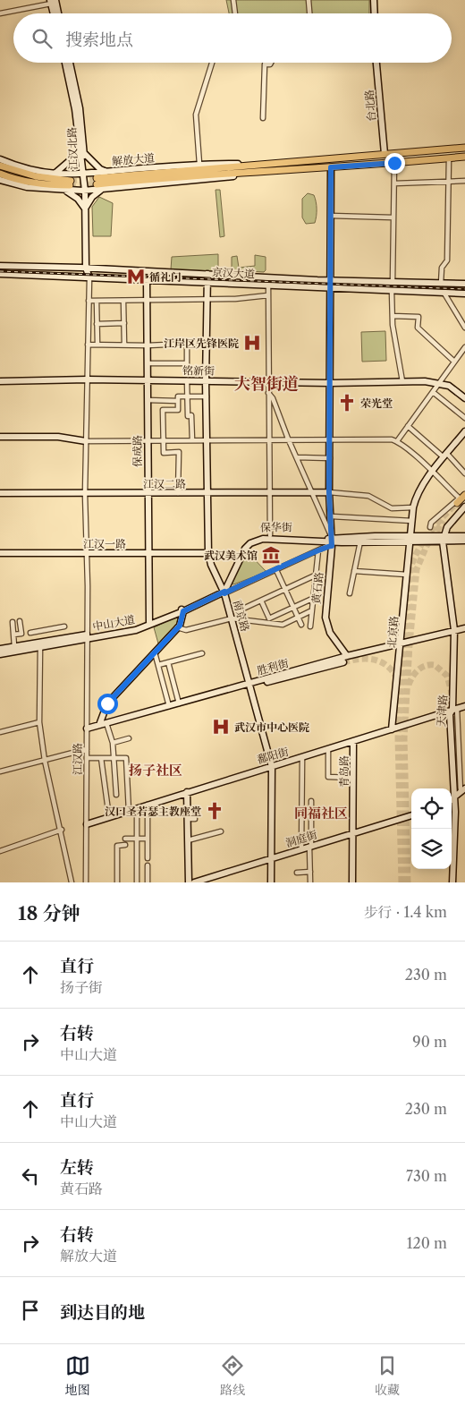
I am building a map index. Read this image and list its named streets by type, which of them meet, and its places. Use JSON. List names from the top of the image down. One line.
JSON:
{"streets":{"main road":["解放大道"],"street":["台北路","江汉北路","京汉大道","铭新街","保成路","江汉二路","保华街","江汉一路","黄石路","南京路","中山大道","北京路","胜利街","天津路","鄱阳街","江汉路","青岛路","洞庭街"]},"crossings":[["台北路","解放大道"],["江汉北路","解放大道"],["解放大道","黄石路"],["京汉大道","保成路"],["京汉大道","黄石路"],["京汉大道","南京路"],["京汉大道","江汉路"],["铭新街","保成路"],["铭新街","黄石路"],["铭新街","南京路"],["铭新街","江汉路"],["保成路","江汉二路"],["保成路","江汉一路"],["保成路","中山大道"],["江汉二路","黄石路"],["江汉二路","南京路"],["江汉二路","江汉路"],["保华街","黄石路"],["保华街","南京路"],["保华街","中山大道"],["江汉一路","南京路"],["江汉一路","江汉路"],["黄石路","中山大道"],["黄石路","胜利街"],["南京路","中山大道"],["南京路","胜利街"],["南京路","鄱阳街"],["南京路","洞庭街"],["中山大道","北京路"],["中山大道","天津路"],["中山大道","江汉路"],["北京路","胜利街"],["北京路","鄱阳街"],["胜利街","天津路"],["胜利街","江汉路"],["天津路","鄱阳街"],["鄱阳街","江汉路"],["鄱阳街","青岛路"],["青岛路","洞庭街"]],"districts":["大智街道","扬子社区","同福社区"],"places":{"metro station":["循礼门"],"hospital":["江岸区先锋医院","武汉市中心医院"],"church":["荣光堂","汉口圣若瑟主教座堂"],"museum":["武汉美术馆"]},"page":{"search":"搜索地点","heading":["18 分钟","步行 · 1.4 km"],"list":[["直行","扬子街","230 m"],["右转","中山大道","90 m"],["直行","中山大道","230 m"],["左转","黄石路","730 m"],["右转","解放大道","120 m"],"到达目的地"],"nav":["地图","路线","收藏"]}}
